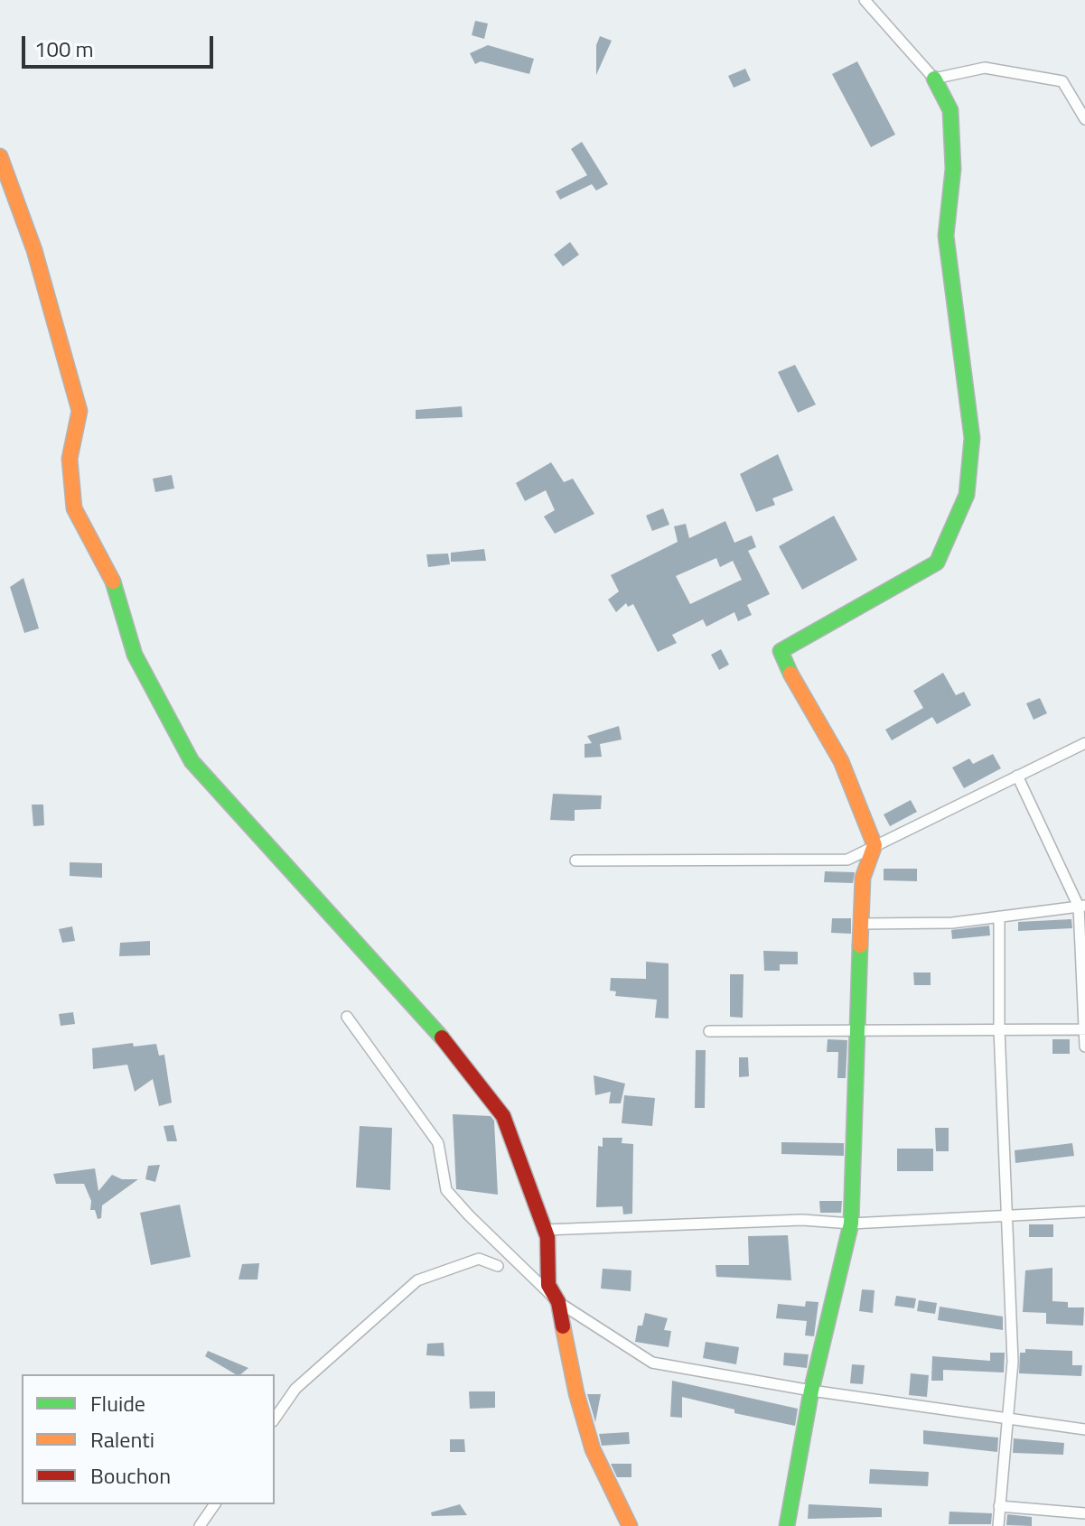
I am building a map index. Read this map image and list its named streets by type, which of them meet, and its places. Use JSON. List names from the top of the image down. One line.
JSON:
{"legend":["Fluide","Ralenti","Bouchon"],"scale_bar":"100 m"}
